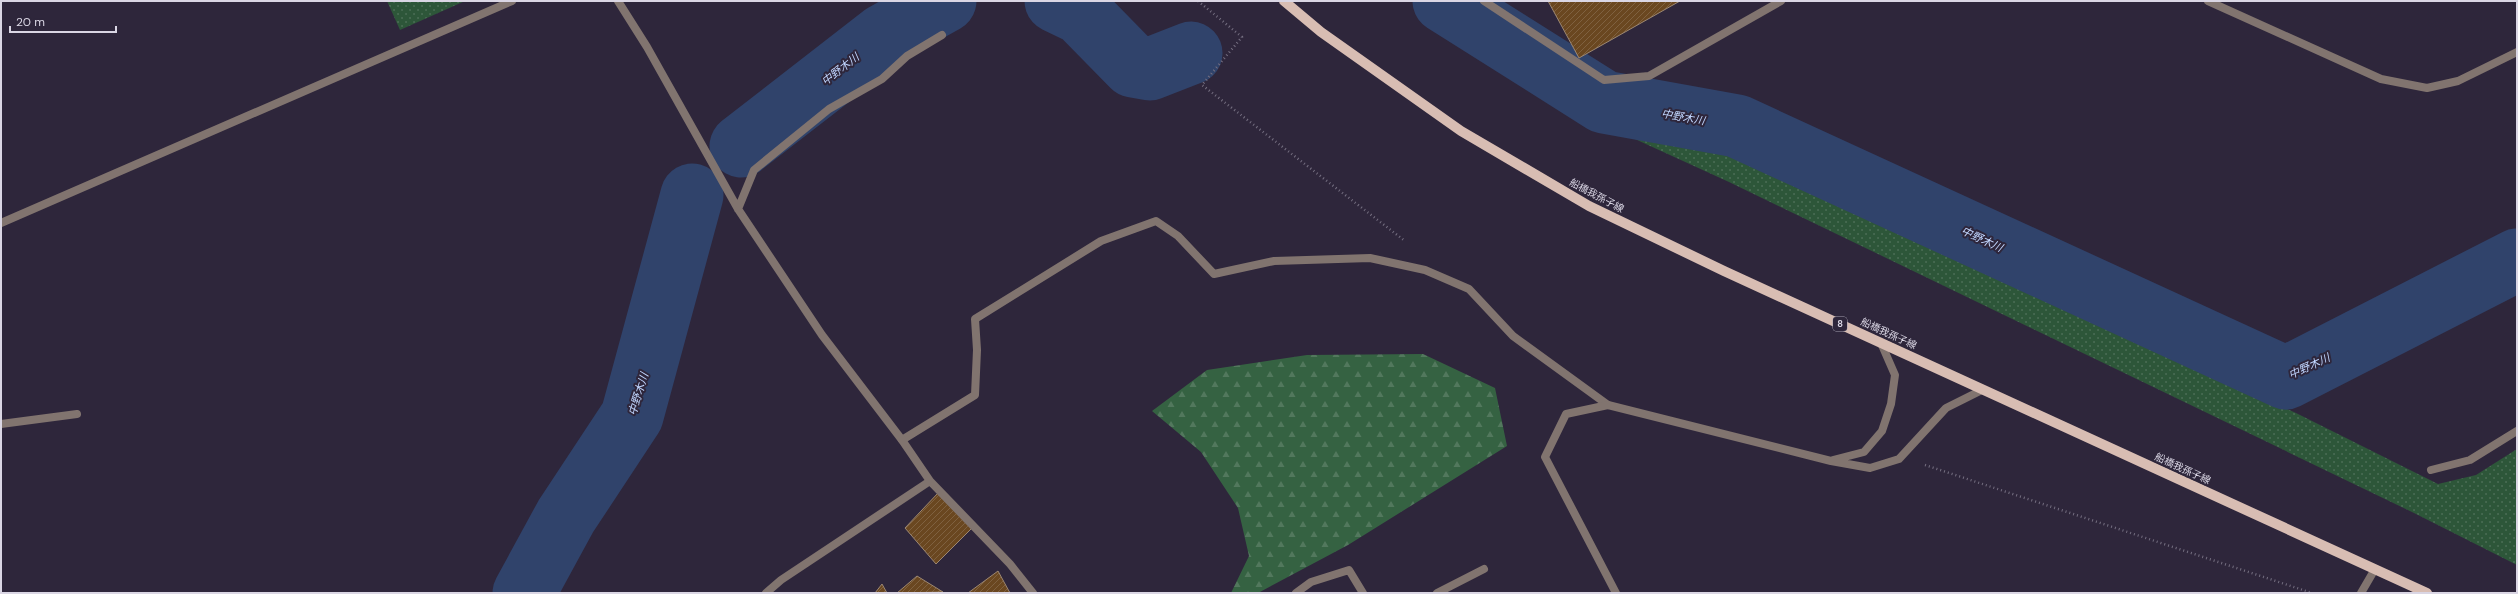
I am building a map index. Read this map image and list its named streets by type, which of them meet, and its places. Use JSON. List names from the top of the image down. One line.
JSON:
{"streets":{"main road":["船橋我孫子線","8"]},"water":["中野木川"],"scale_bar":"20 m"}
